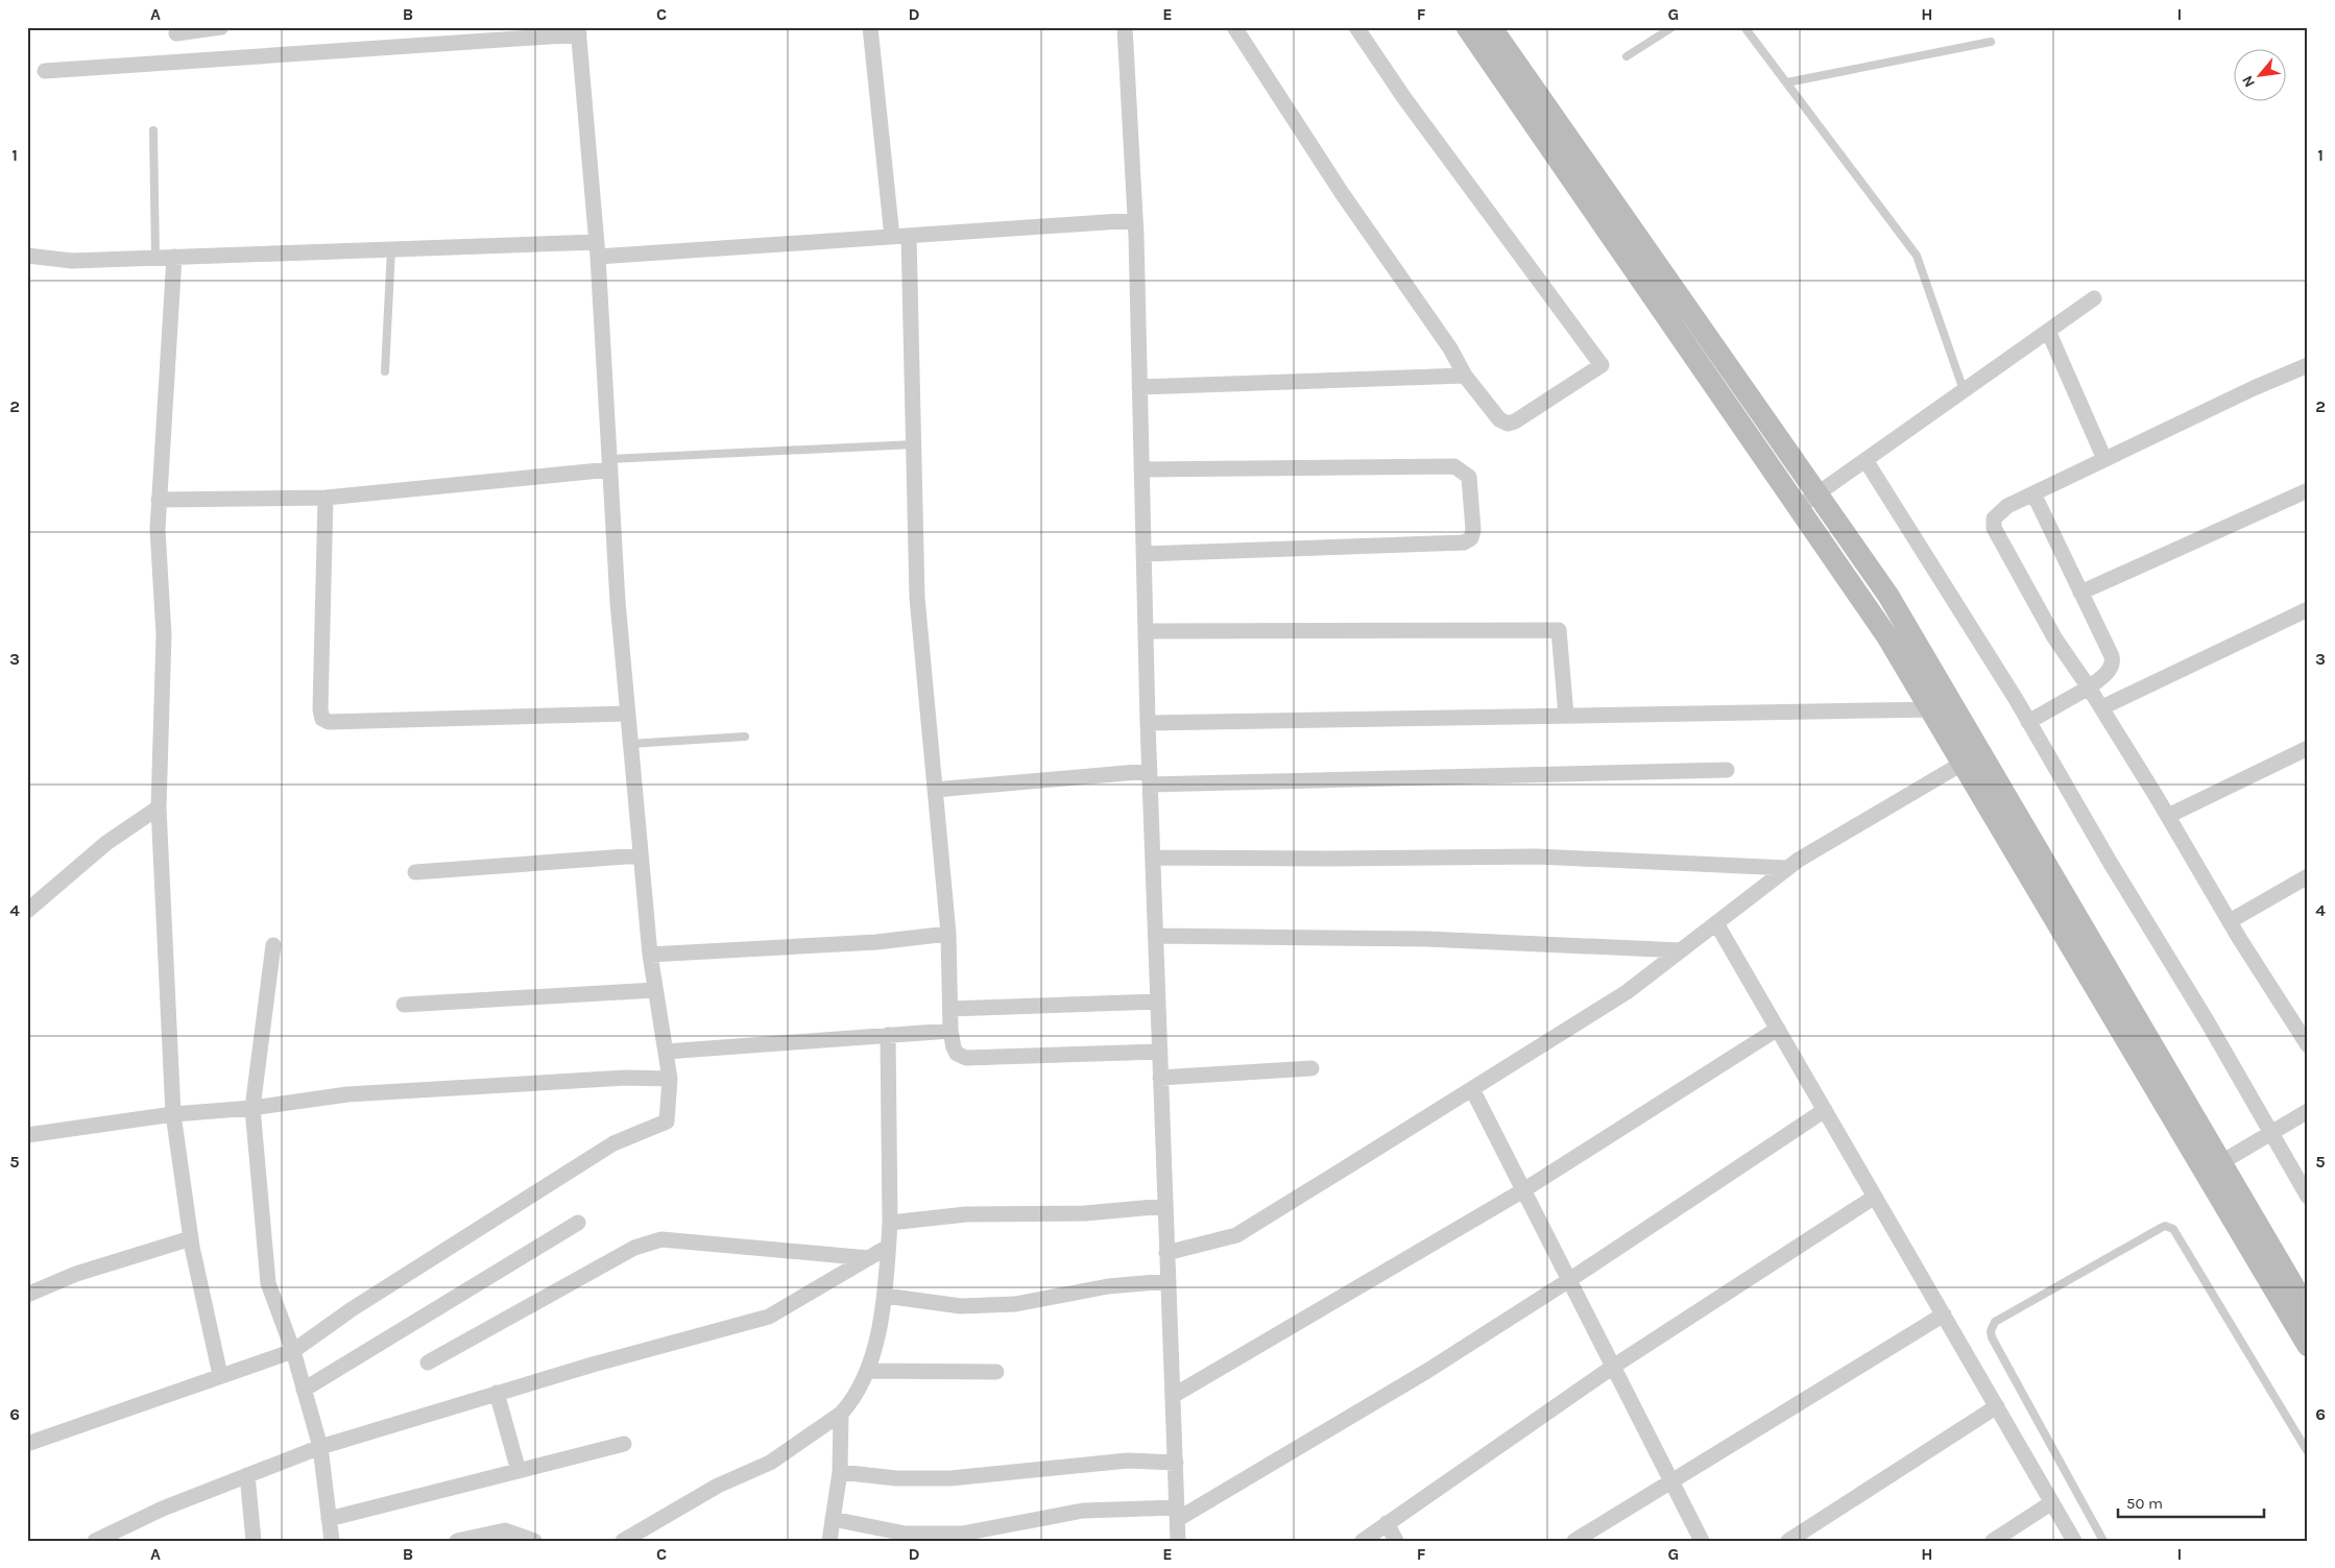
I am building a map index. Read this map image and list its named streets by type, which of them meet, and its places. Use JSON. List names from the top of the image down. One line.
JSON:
{"scale_bar":"50 m","north":"bottom left","grid":{"columns":["A","B","C","D","E","F","G","H","I"],"rows":["1","2","3","4","5","6"]}}
